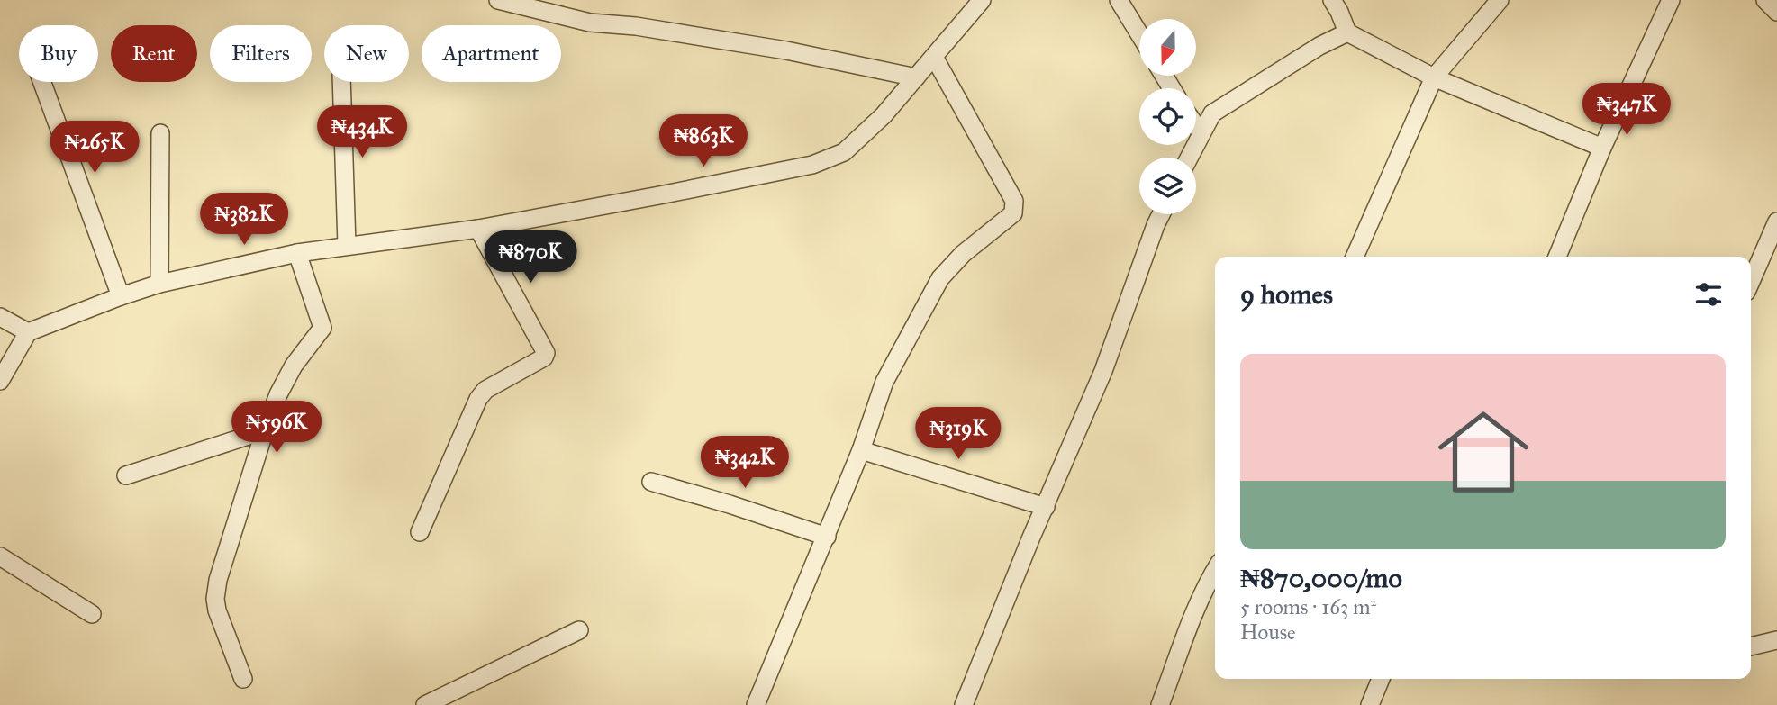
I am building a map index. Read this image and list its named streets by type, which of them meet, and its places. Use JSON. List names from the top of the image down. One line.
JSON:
{"north":"bottom","page":{"chip":["Buy","Rent","Filters","New","Apartment"],"price":["₦347K","₦434K","₦863K","₦265K","₦382K","₦870K","₦596K","₦319K","₦342K"],"heading":"9 homes","list":[{"name":"₦870,000/mo","note":"5 rooms · 163 m² · House"}]}}
